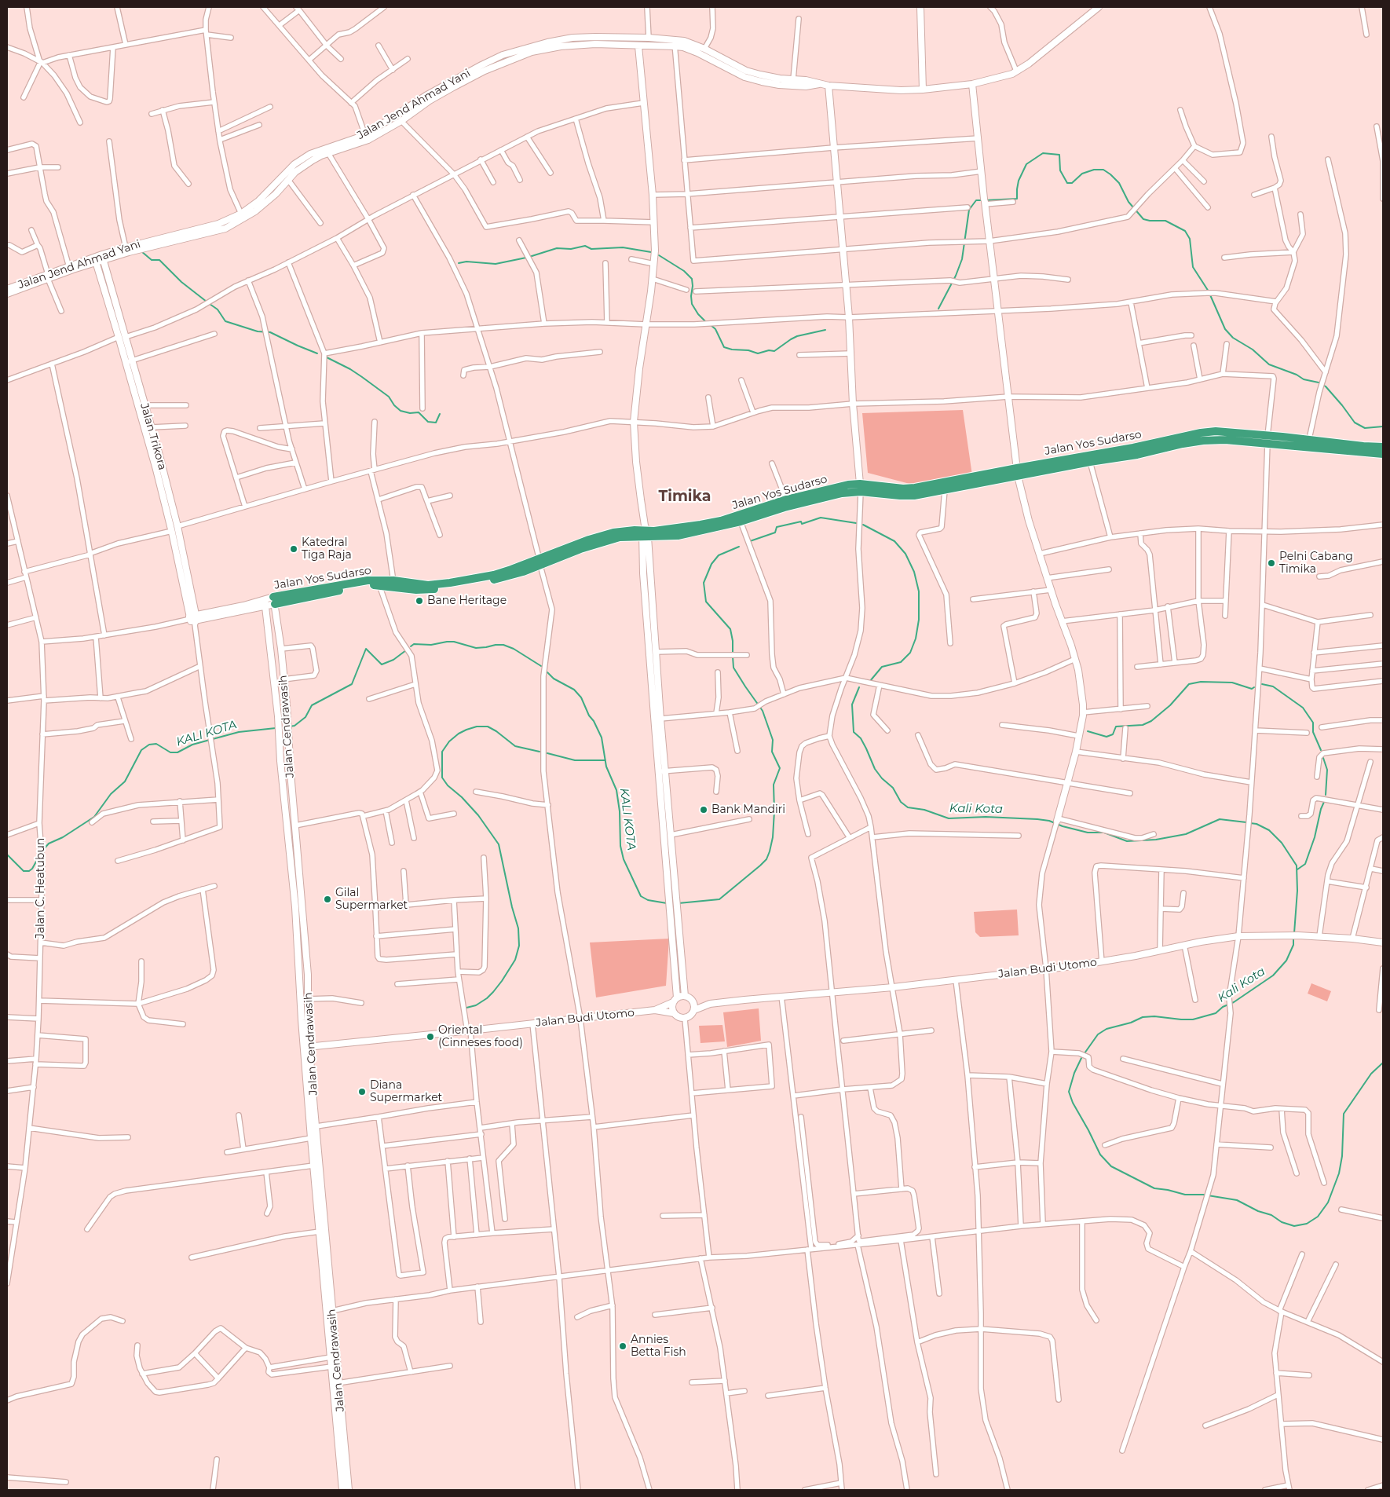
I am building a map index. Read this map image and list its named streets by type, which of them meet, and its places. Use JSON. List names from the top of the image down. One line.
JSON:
{"streets":{"highway":["Jalan Yos Sudarso"],"main road":["Jalan Jend Ahmad Yani","Jalan Trikora","Jalan Cendrawasih","Jalan Budi Utomo"],"street":["Jalan C. Heatubun"]},"crossings":[["Jalan Jend Ahmad Yani","Jalan Trikora"],["Jalan Trikora","Jalan Yos Sudarso"],["Jalan Yos Sudarso","Jalan Cendrawasih"],["Jalan Cendrawasih","Jalan Budi Utomo"]],"districts":["Timika"],"water":["KALI KOTA","Kali Kota"],"places":["Katedral Tiga Raja","Pelni Cabang Timika","Bane Heritage","Bank Mandiri","Gilal Supermarket","Oriental (Cinneses food)","Diana Supermarket","Annies Betta Fish"]}
